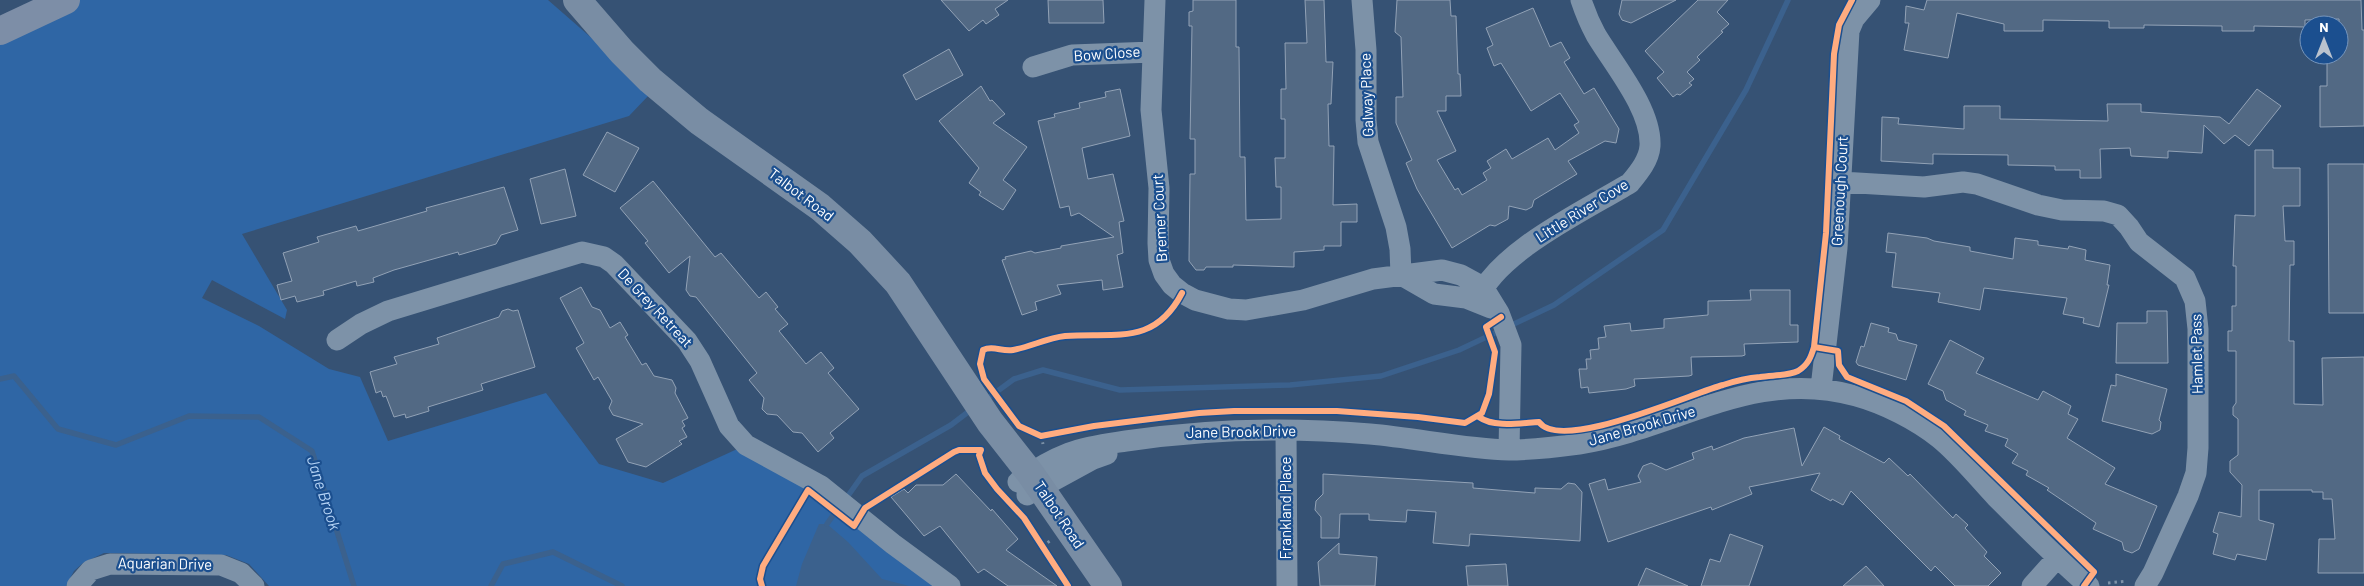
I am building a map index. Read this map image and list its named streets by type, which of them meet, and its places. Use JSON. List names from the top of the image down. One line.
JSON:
{"streets":{"main road":["Talbot Road"],"street":["Bow Close","Galway Place","Greenough Court","Little River Cove","Bremer Court","De Grey Retreat","Hamlet Pass","Jane Brook Drive","Frankland Place","Aquarian Drive"]},"crossings":[["Bow Close","Bremer Court"],["Galway Place","Bremer Court"],["Greenough Court","Hamlet Pass"],["Greenough Court","Jane Brook Drive"],["Talbot Road","Jane Brook Drive"],["Little River Cove","Bremer Court"],["Bremer Court","Jane Brook Drive"],["Jane Brook Drive","Frankland Place"]],"water":["Jane Brook"],"north":"top"}
